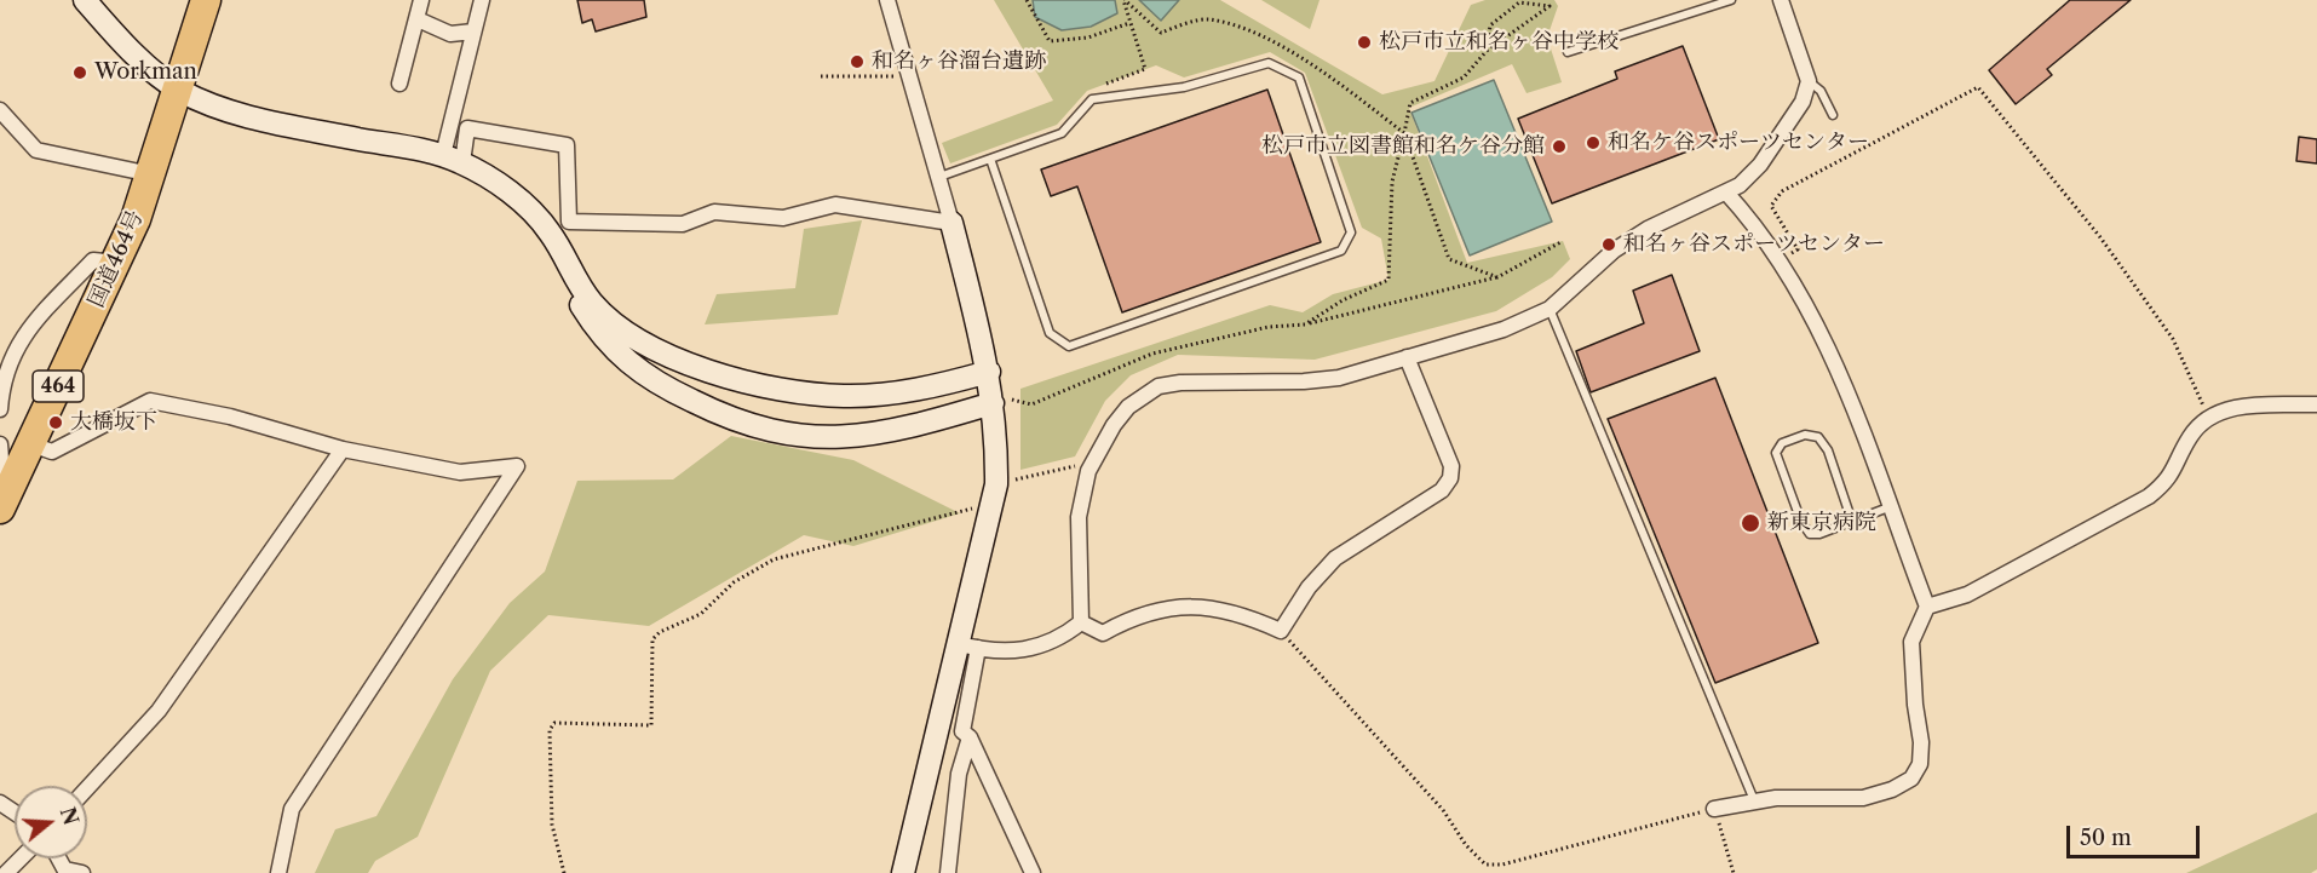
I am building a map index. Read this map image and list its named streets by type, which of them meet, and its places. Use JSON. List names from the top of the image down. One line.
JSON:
{"streets":{"highway":["国道464号","464"]},"places":["松戸市立和名ヶ谷中学校","和名ヶ谷溜台遺跡","Workman","和名ケ谷スポーツセンター","松戸市立図書館和名ケ谷分館","和名ヶ谷スポーツセンター","大橋坂下","新東京病院"],"scale_bar":"50 m","north":"right"}
